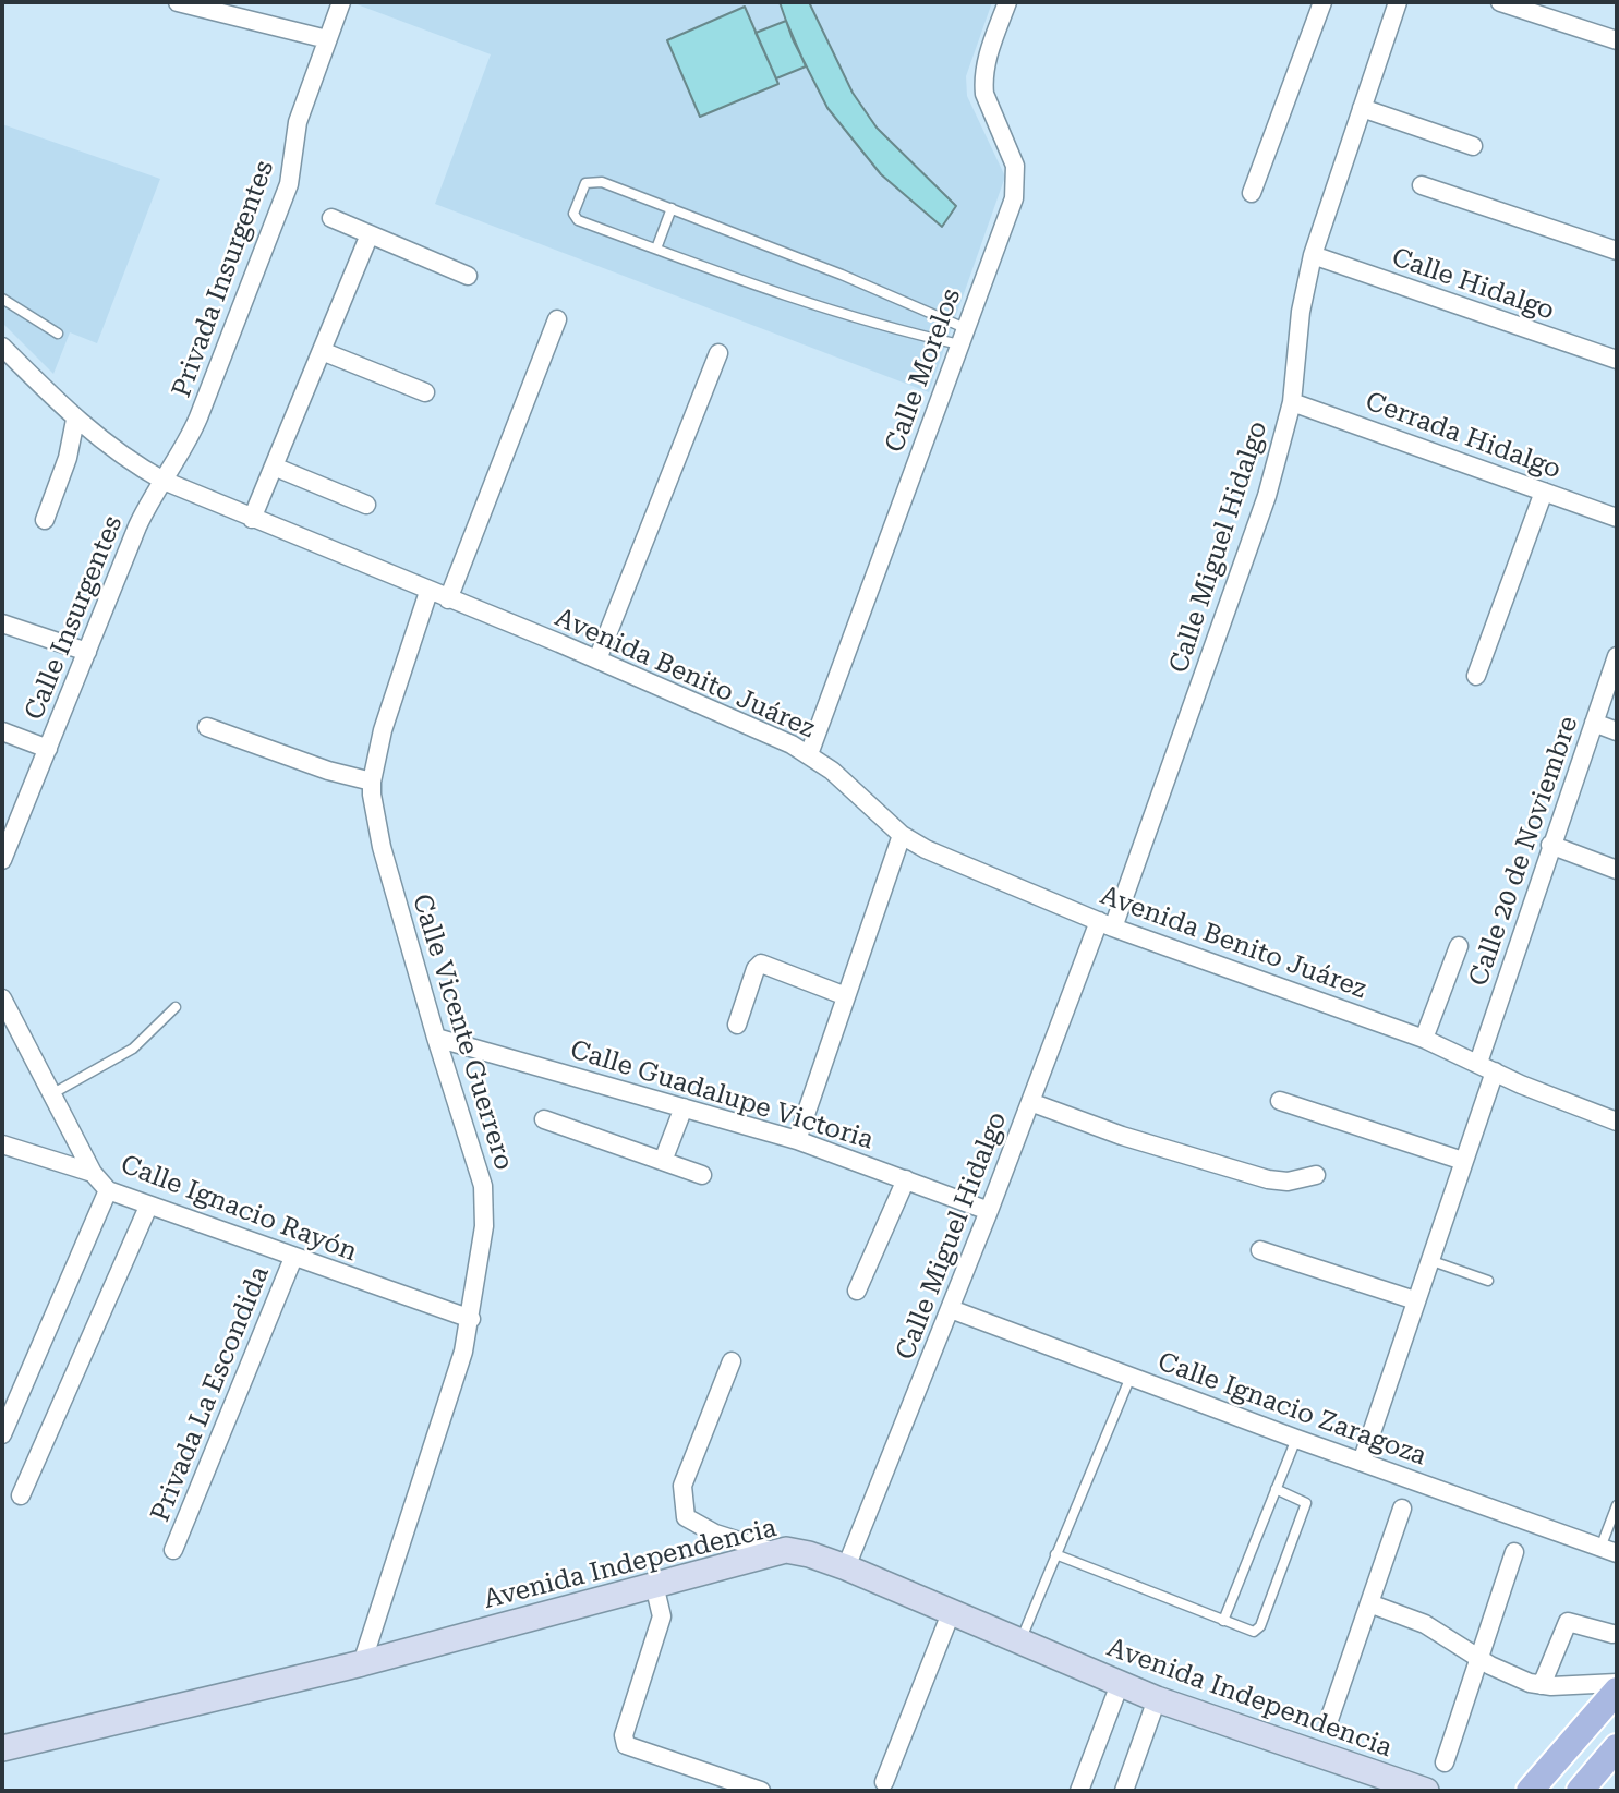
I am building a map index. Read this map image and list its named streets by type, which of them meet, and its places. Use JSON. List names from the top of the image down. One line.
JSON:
{"streets":{"street":["Privada Insurgentes","Calle Hidalgo","Calle Morelos","Cerrada Hidalgo","Calle Miguel Hidalgo","Calle Insurgentes","Avenida Benito Juárez","Calle 20 de Noviembre","Calle Vicente Guerrero","Calle Guadalupe Victoria","Calle Ignacio Rayón","Privada La Escondida","Calle Ignacio Zaragoza","Avenida Independencia"]},"crossings":[["Privada Insurgentes","Calle Insurgentes"],["Privada Insurgentes","Avenida Benito Juárez"],["Calle Hidalgo","Calle Miguel Hidalgo"],["Calle Morelos","Avenida Benito Juárez"],["Cerrada Hidalgo","Calle Miguel Hidalgo"],["Calle Miguel Hidalgo","Avenida Benito Juárez"],["Calle Miguel Hidalgo","Calle Guadalupe Victoria"],["Calle Miguel Hidalgo","Calle Ignacio Zaragoza"],["Calle Miguel Hidalgo","Avenida Independencia"],["Calle Insurgentes","Avenida Benito Juárez"],["Avenida Benito Juárez","Calle 20 de Noviembre"],["Avenida Benito Juárez","Calle Vicente Guerrero"],["Calle Vicente Guerrero","Calle Guadalupe Victoria"],["Calle Vicente Guerrero","Calle Ignacio Rayón"],["Calle Vicente Guerrero","Avenida Independencia"],["Calle Ignacio Rayón","Privada La Escondida"]]}
